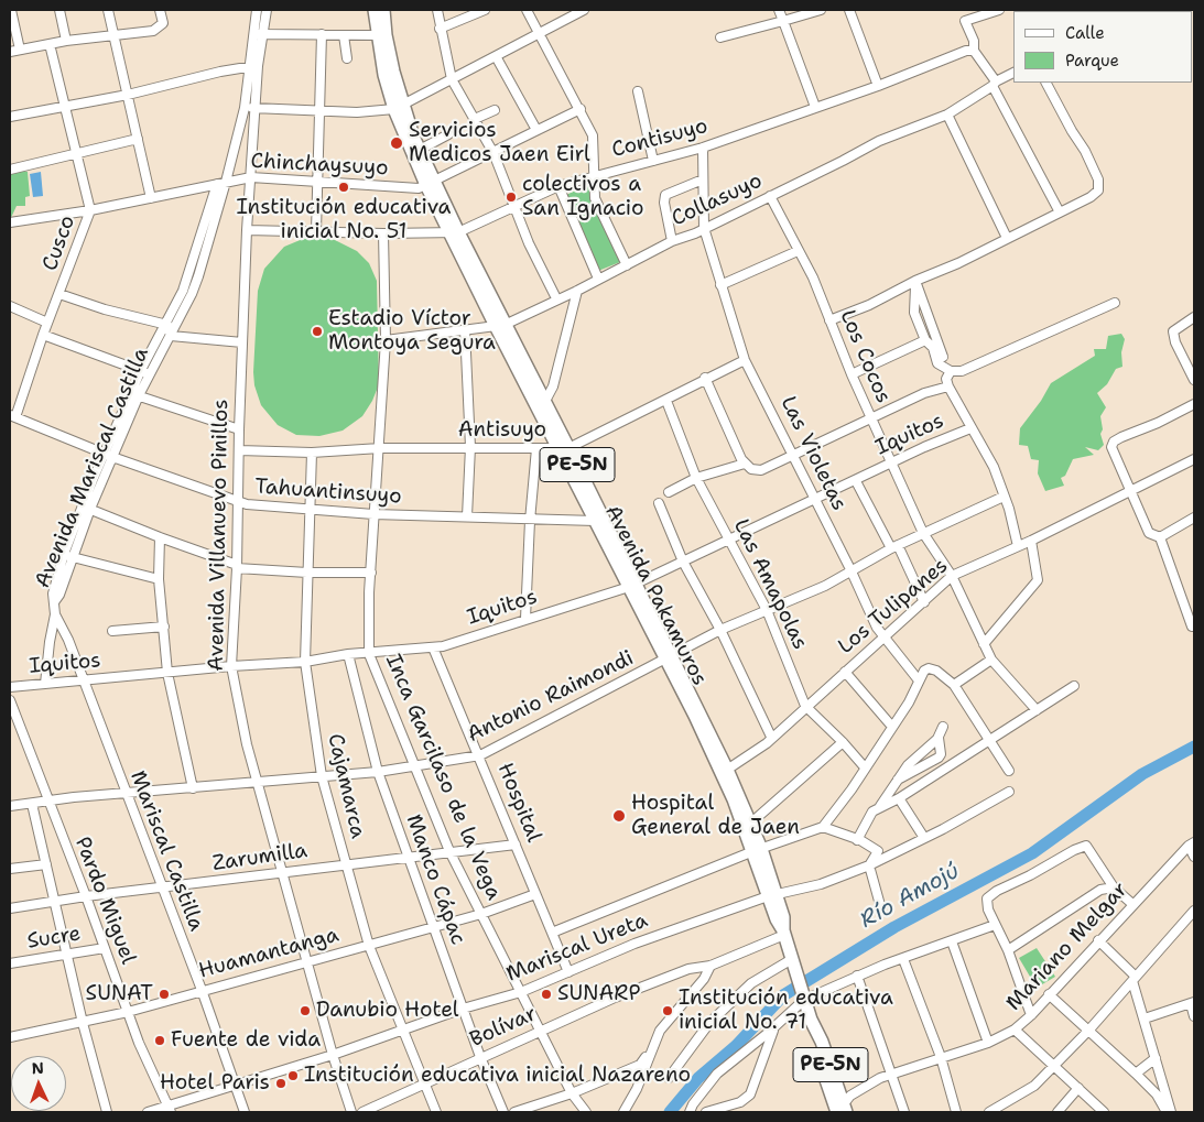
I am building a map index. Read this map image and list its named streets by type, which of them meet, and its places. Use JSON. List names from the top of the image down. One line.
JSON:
{"streets":{"highway":["PE-5N","Avenida Pakamuros"],"street":["Contisuyo","Chinchaysuyo","Collasuyo","Cusco","Los Cocos","Antisuyo","Iquitos","Las Violetas","Avenida Mariscal Castilla","Tahuantinsuyo","Avenida Villanuevo Pinillos","Las Amapolas","Los Tulipanes","Antonio Raimondi","Inca Garcilaso de la Vega","Cajamarca","Hospital","Mariscal Castilla","Zarumilla","Manco Cápac","Pardo Miguel","Sucre","Mariano Melgar","Mariscal Ureta","Huamantanga","Bolívar"]},"crossings":[["Contisuyo","Las Violetas"],["Contisuyo","Avenida Villanuevo Pinillos"],["Contisuyo","Avenida Pakamuros"],["Contisuyo","Inca Garcilaso de la Vega"],["Chinchaysuyo","Cusco"],["Chinchaysuyo","Avenida Mariscal Castilla"],["Chinchaysuyo","Avenida Villanuevo Pinillos"],["Chinchaysuyo","Avenida Pakamuros"],["Collasuyo","Los Cocos"],["Collasuyo","Las Violetas"],["Collasuyo","Avenida Pakamuros"],["Cusco","Tahuantinsuyo"],["Los Cocos","Iquitos"],["Los Cocos","Los Tulipanes"],["Los Cocos","Antonio Raimondi"],["Antisuyo","Las Violetas"],["Antisuyo","Avenida Villanuevo Pinillos"],["Antisuyo","Las Amapolas"],["Antisuyo","Avenida Pakamuros"],["Antisuyo","Inca Garcilaso de la Vega"],["Antisuyo","Cajamarca"],["Iquitos","Las Violetas"],["Iquitos","Avenida Villanuevo Pinillos"],["Iquitos","Las Amapolas"],["Iquitos","Avenida Pakamuros"],["Iquitos","Inca Garcilaso de la Vega"],["Iquitos","Cajamarca"],["Iquitos","Hospital"],["Iquitos","Mariscal Castilla"],["Iquitos","Manco Cápac"],["Las Violetas","Los Tulipanes"],["Las Violetas","Antonio Raimondi"],["PE-5N","Avenida Pakamuros"],["PE-5N","Mariano Melgar"],["Avenida Mariscal Castilla","Tahuantinsuyo"],["Avenida Mariscal Castilla","Avenida Villanuevo Pinillos"],["Avenida Mariscal Castilla","Mariscal Castilla"],["Tahuantinsuyo","Avenida Villanuevo Pinillos"],["Tahuantinsuyo","Avenida Pakamuros"],["Tahuantinsuyo","Inca Garcilaso de la Vega"],["Tahuantinsuyo","Cajamarca"],["Avenida Villanuevo Pinillos","Antonio Raimondi"],["Avenida Villanuevo Pinillos","Zarumilla"],["Avenida Villanuevo Pinillos","Mariscal Ureta"],["Avenida Villanuevo Pinillos","Huamantanga"],["Las Amapolas","Los Tulipanes"],["Las Amapolas","Antonio Raimondi"],["Avenida Pakamuros","Los Tulipanes"],["Avenida Pakamuros","Antonio Raimondi"],["Avenida Pakamuros","Mariscal Ureta"],["Avenida Pakamuros","Bolívar"],["Antonio Raimondi","Inca Garcilaso de la Vega"],["Antonio Raimondi","Cajamarca"],["Antonio Raimondi","Hospital"],["Antonio Raimondi","Mariscal Castilla"],["Antonio Raimondi","Manco Cápac"],["Antonio Raimondi","Pardo Miguel"],["Inca Garcilaso de la Vega","Zarumilla"],["Inca Garcilaso de la Vega","Mariscal Ureta"],["Inca Garcilaso de la Vega","Huamantanga"],["Inca Garcilaso de la Vega","Bolívar"],["Cajamarca","Zarumilla"],["Cajamarca","Mariscal Ureta"],["Cajamarca","Huamantanga"],["Cajamarca","Bolívar"],["Hospital","Zarumilla"],["Hospital","Mariscal Ureta"],["Hospital","Huamantanga"],["Mariscal Castilla","Zarumilla"],["Mariscal Castilla","Mariscal Ureta"],["Mariscal Castilla","Huamantanga"],["Zarumilla","Manco Cápac"],["Zarumilla","Pardo Miguel"],["Manco Cápac","Mariscal Ureta"],["Manco Cápac","Huamantanga"],["Manco Cápac","Bolívar"],["Pardo Miguel","Sucre"],["Pardo Miguel","Mariscal Ureta"],["Pardo Miguel","Huamantanga"]],"water":["Río Amojú"],"places":["Servicios Medicos Jaen Eirl","Institución educativa inicial No. 51","colectivos a San Ignacio","Estadio Víctor Montoya Segura","Hospital General de Jaen","SUNAT","SUNARP","Danubio Hotel","Institución educativa inicial No. 71","Fuente de vida","Institución educativa inicial Nazareno","Hotel Paris"],"legend":["Calle","Parque"],"north":"top"}
